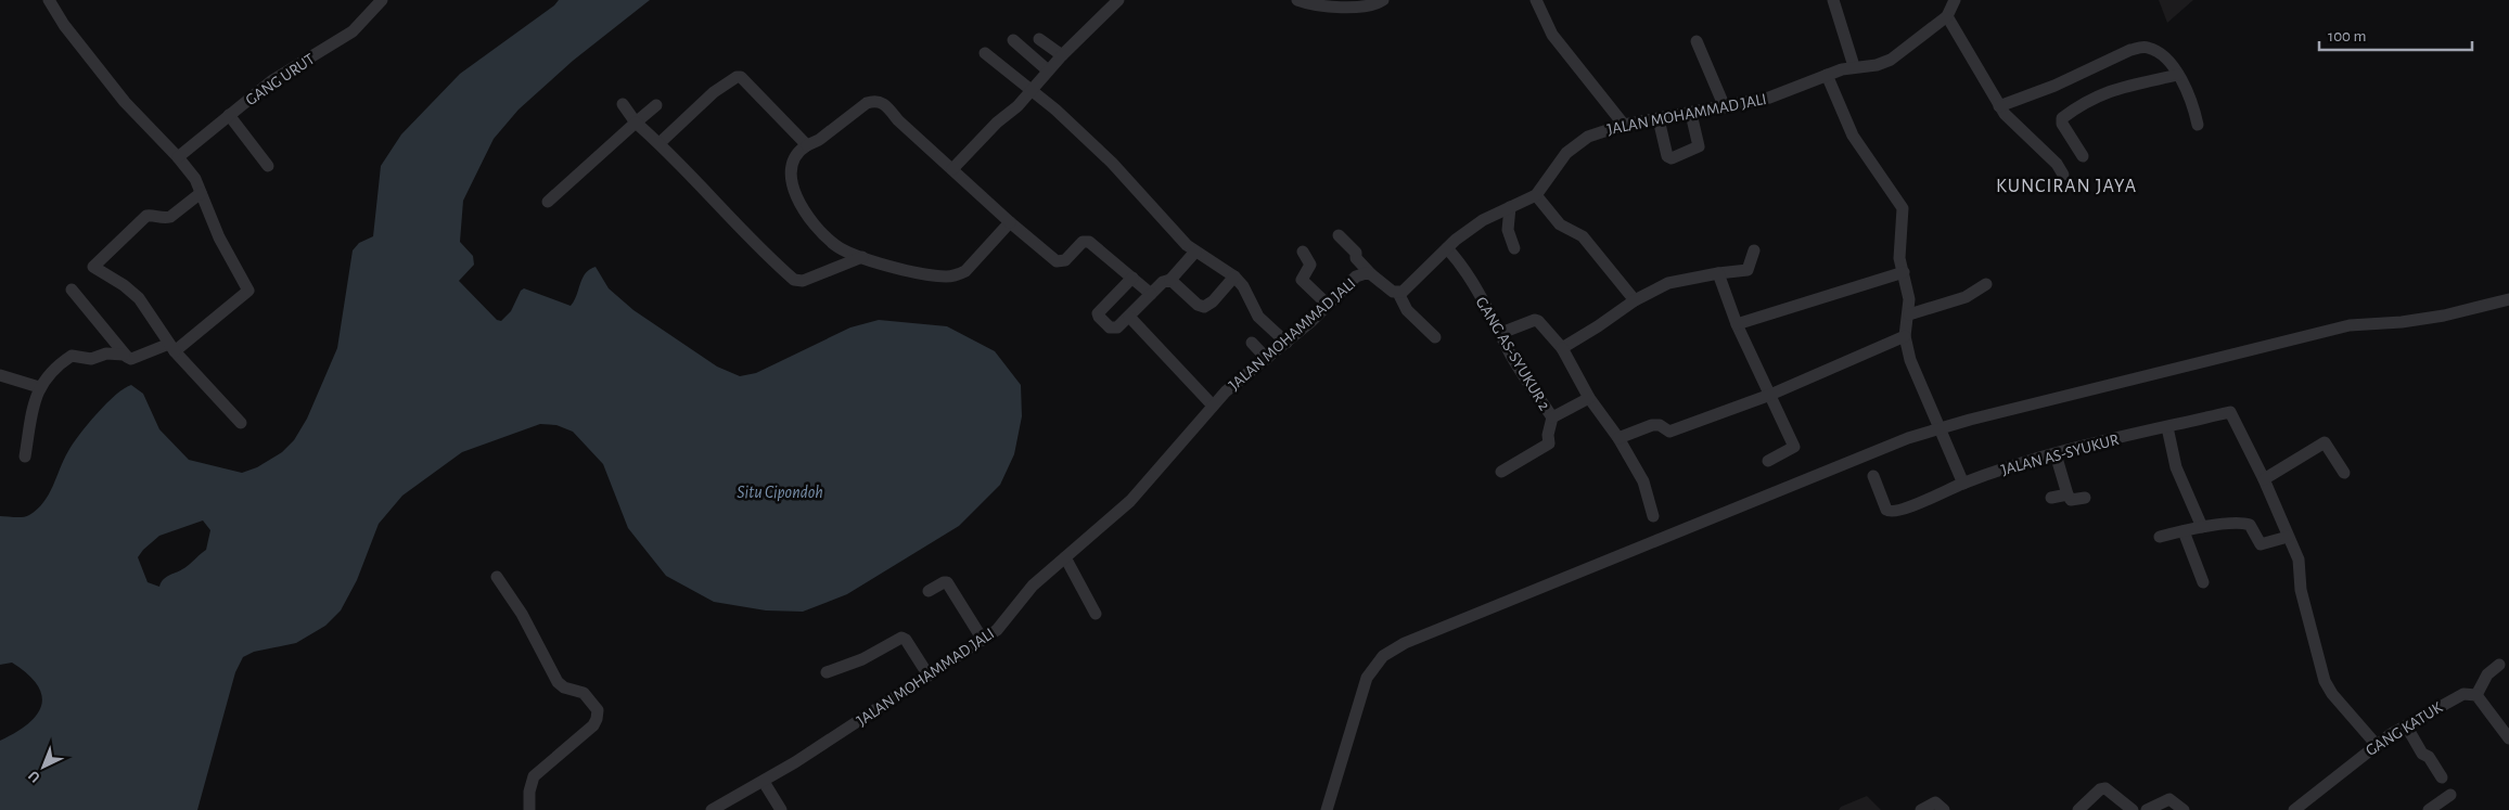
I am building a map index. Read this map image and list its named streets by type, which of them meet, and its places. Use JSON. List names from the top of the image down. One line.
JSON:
{"streets":{"street":["GANG URUT","JALAN MOHAMMAD JALI","GANG AS-SYUKUR 2","JALAN AS-SYUKUR","GANG KATUK"]},"crossings":[["JALAN MOHAMMAD JALI","GANG AS-SYUKUR 2"],["JALAN AS-SYUKUR","GANG KATUK"]],"districts":["KUNCIRAN JAYA"],"water":["Situ Cipondoh"],"scale_bar":"100 m","north":"bottom left"}
